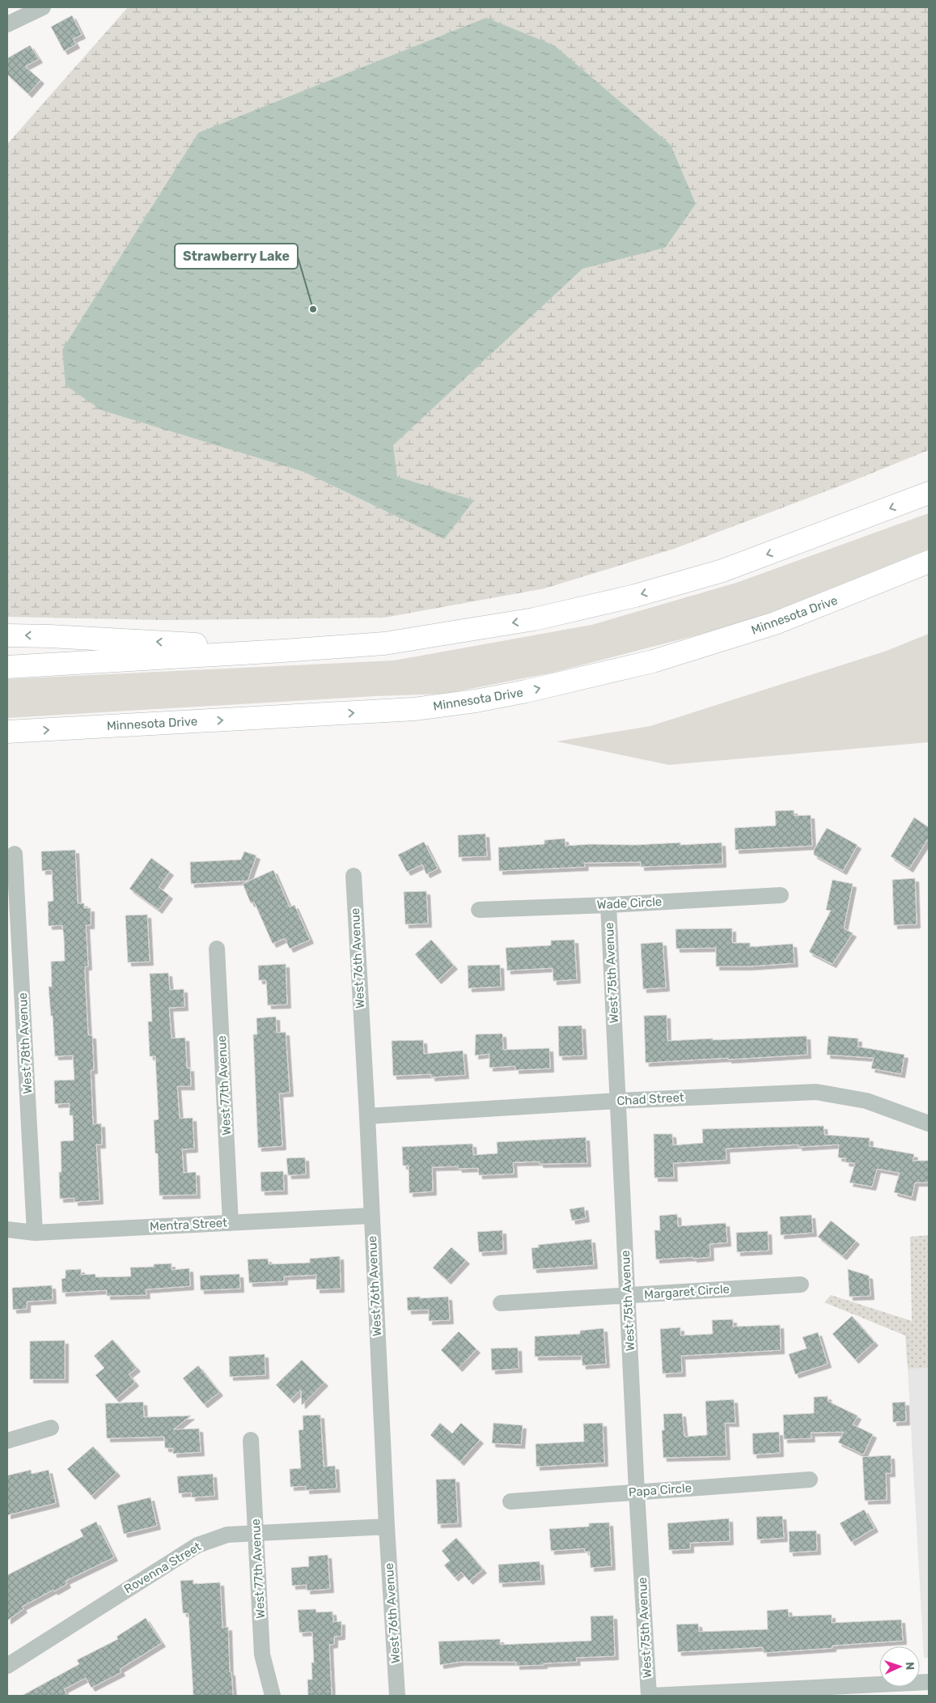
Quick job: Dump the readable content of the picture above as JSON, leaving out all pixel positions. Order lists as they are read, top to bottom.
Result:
{
  "streets": {
    "highway": ["Minnesota Drive"],
    "street": [
      "Wade Circle",
      "West 76th Avenue",
      "West 75th Avenue",
      "West 78th Avenue",
      "West 77th Avenue",
      "Chad Street",
      "Mentra Street",
      "Margaret Circle",
      "Papa Circle",
      "Rovenna Street"
    ]
  },
  "crossings": [
    ["Wade Circle", "West 75th Avenue"],
    ["West 76th Avenue", "Chad Street"],
    ["West 76th Avenue", "Mentra Street"],
    ["West 76th Avenue", "Rovenna Street"],
    ["West 75th Avenue", "Chad Street"],
    ["West 75th Avenue", "Margaret Circle"],
    ["West 75th Avenue", "Papa Circle"],
    ["West 78th Avenue", "Mentra Street"],
    ["West 77th Avenue", "Mentra Street"],
    ["West 77th Avenue", "Rovenna Street"]
  ],
  "places": ["Strawberry Lake"],
  "north": "right"
}
